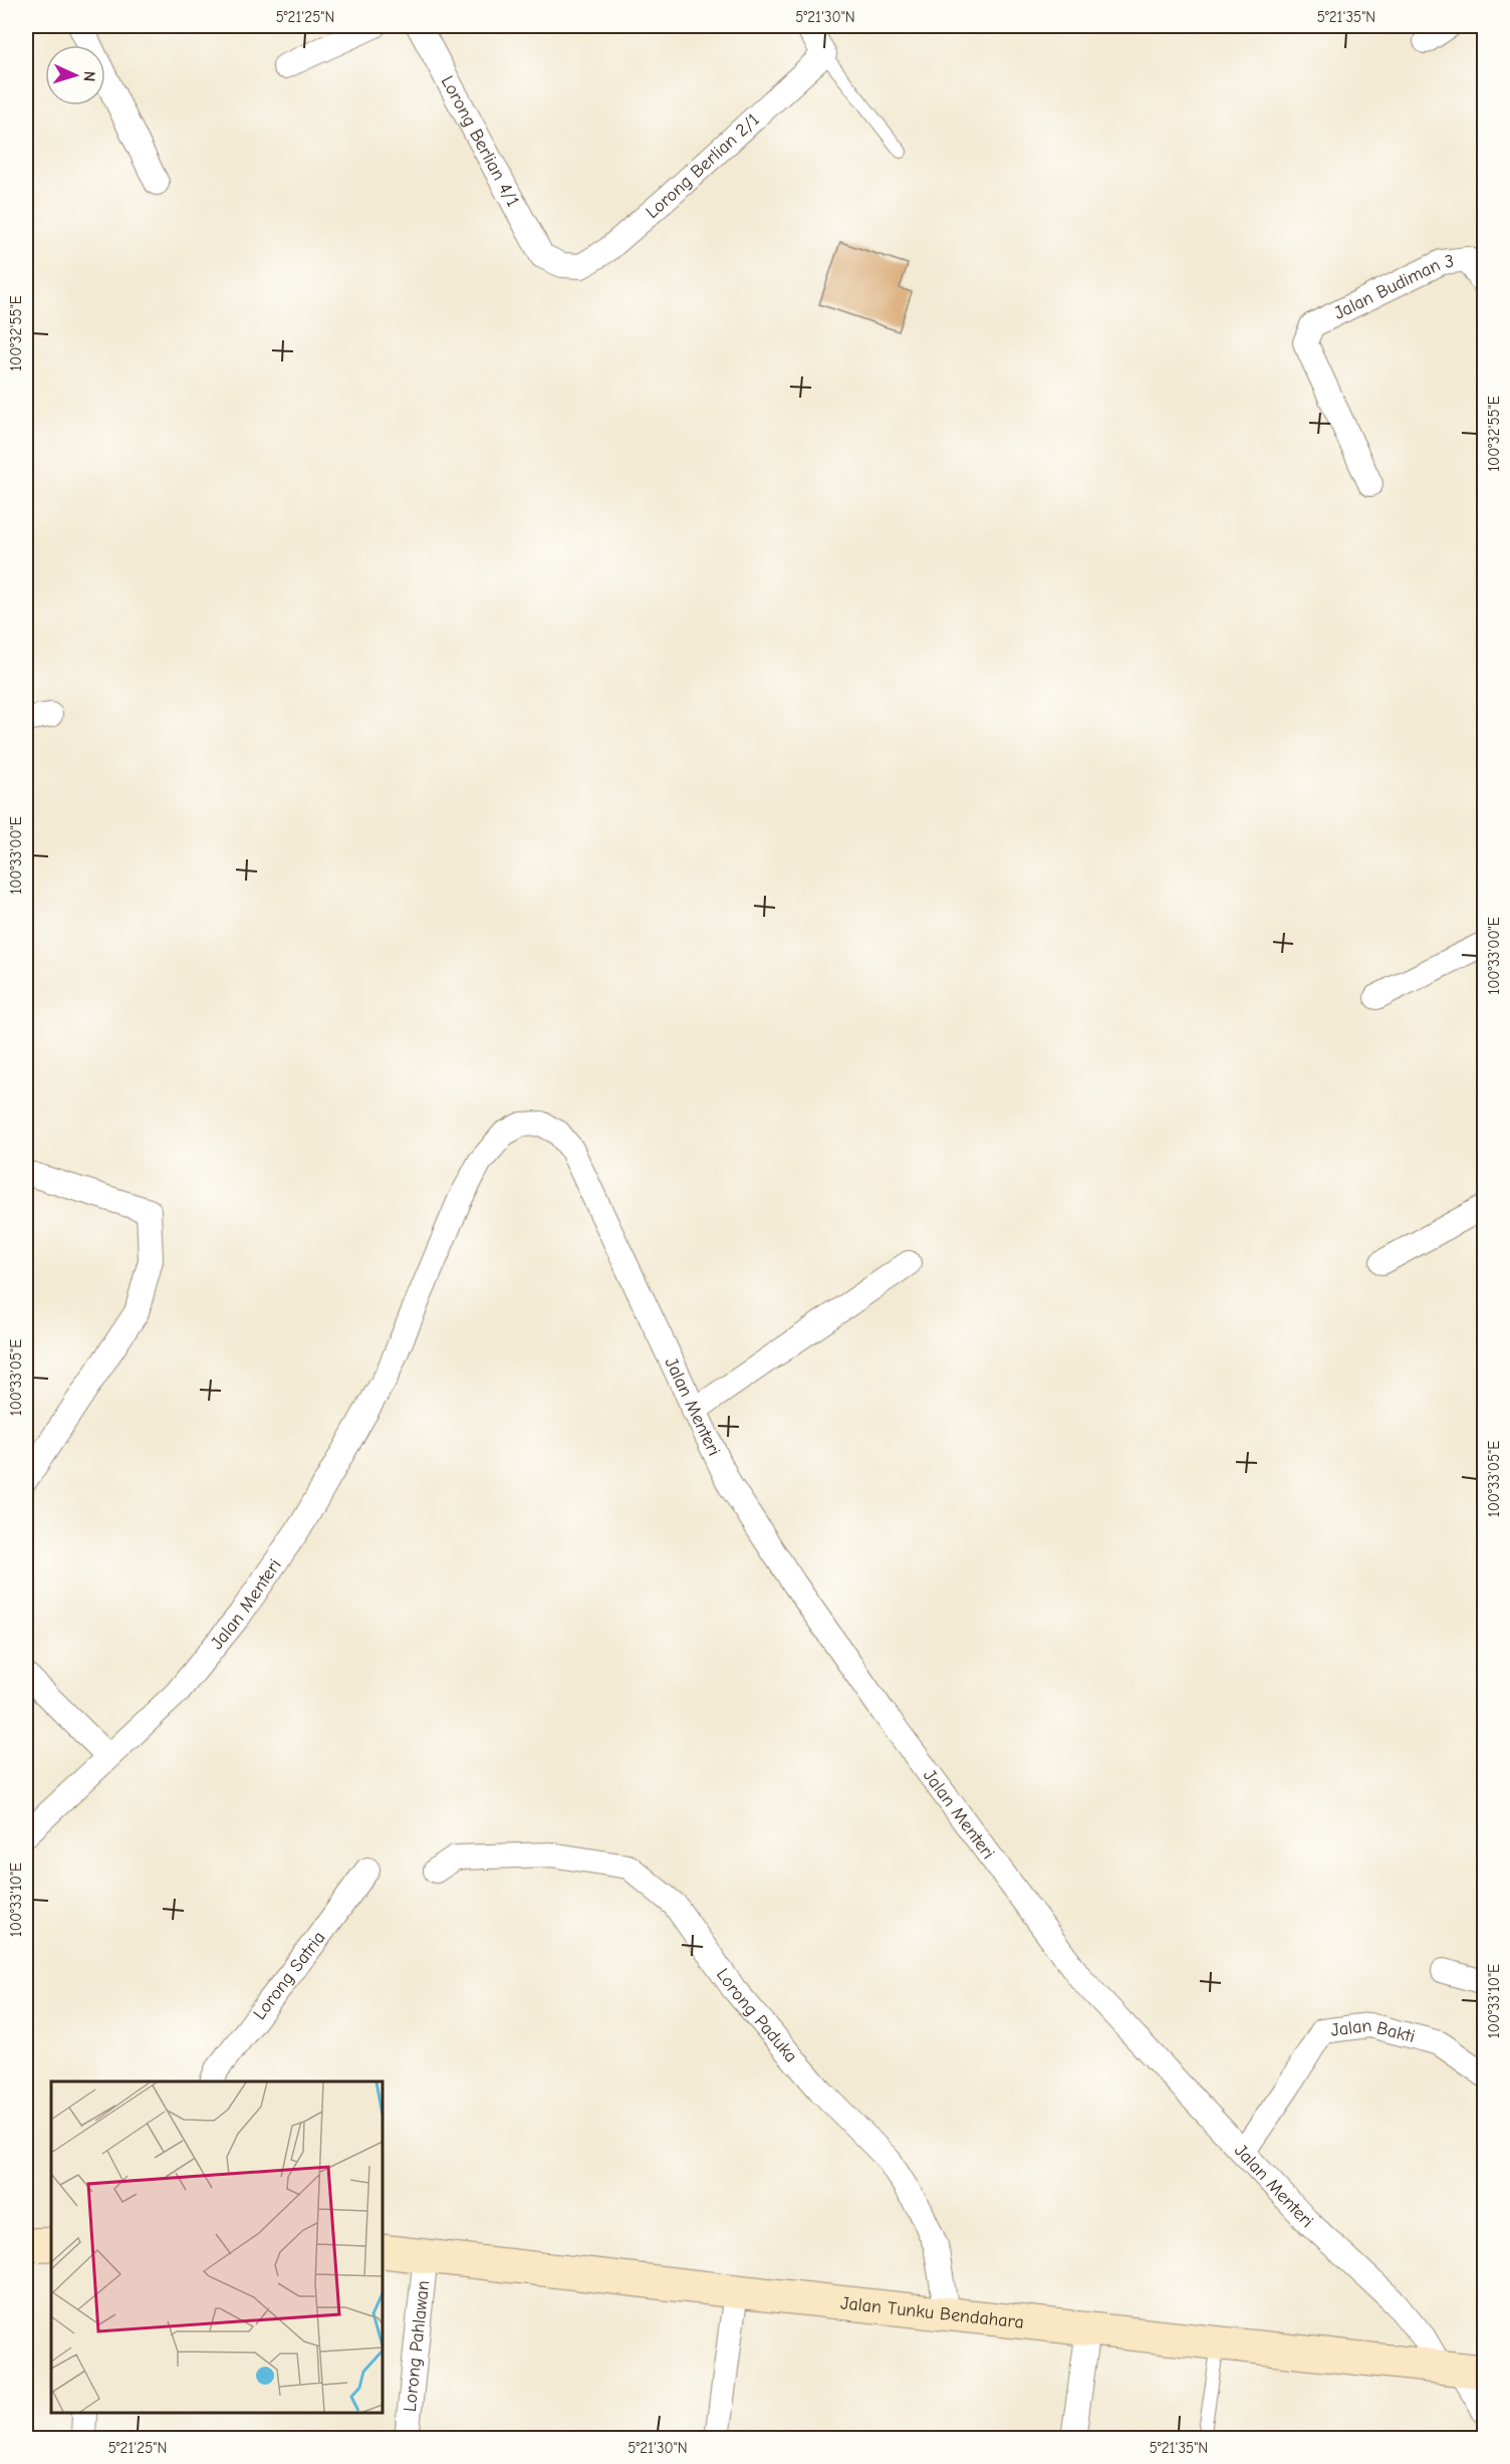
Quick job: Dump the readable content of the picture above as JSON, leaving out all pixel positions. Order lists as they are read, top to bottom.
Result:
{
  "streets": {
    "street": [
      "Lorong Berlian 4/1",
      "Lorong Berlian 2/1",
      "Jalan Budiman 3",
      "Jalan Menteri",
      "Lorong Satria",
      "Lorong Paduka",
      "Jalan Bakti",
      "Jalan Tunku Bendahara",
      "Lorong Pahlawan"
    ]
  },
  "crossings": [
    ["Lorong Berlian 4/1", "Lorong Berlian 2/1"],
    ["Jalan Menteri", "Jalan Bakti"],
    ["Jalan Menteri", "Jalan Tunku Bendahara"],
    ["Lorong Paduka", "Jalan Tunku Bendahara"],
    ["Jalan Tunku Bendahara", "Lorong Pahlawan"]
  ],
  "north": "right",
  "coordinates": [
    "5°21'25\"N",
    "5°21'30\"N",
    "5°21'35\"N",
    "100°32'55\"E",
    "100°33'00\"E",
    "100°33'05\"E",
    "100°33'10\"E"
  ]
}
